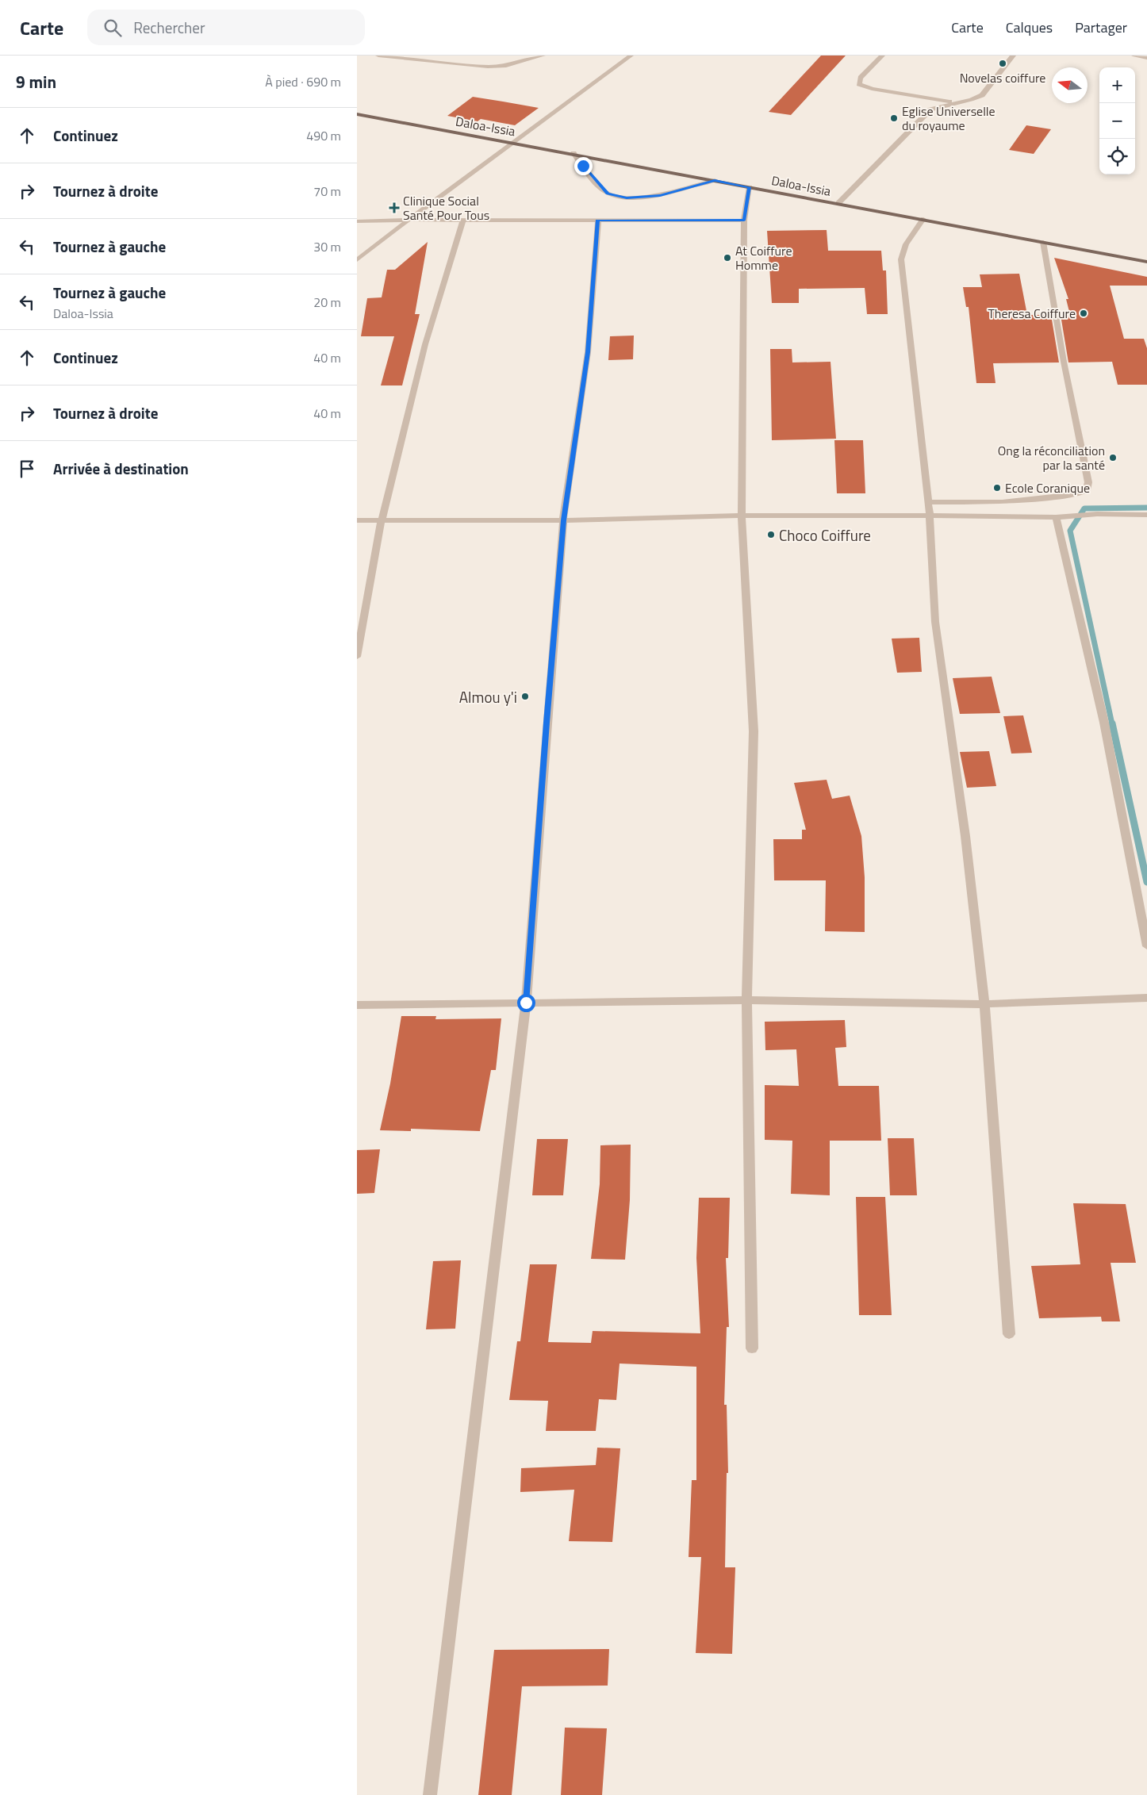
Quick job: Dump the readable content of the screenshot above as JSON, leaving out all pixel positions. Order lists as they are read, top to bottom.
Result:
{
  "streets": {
    "main road": ["Daloa-Issia"]
  },
  "places": {
    "other": [
      "Novelas coiffure",
      "Eglise Universelle du royaume",
      "At Coiffure Homme",
      "Theresa Coiffure",
      "Ong la réconciliation par la santé",
      "Ecole Coranique",
      "Choco Coiffure",
      "Almou y'i"
    ],
    "health": ["Clinique Social Santé Pour Tous"]
  },
  "north": "left",
  "page": {
    "header": "Carte",
    "search": "Rechercher",
    "nav": ["Carte", "Calques", "Partager"],
    "heading": ["9 min", "À pied · 690 m"],
    "map_buttons": ["+", "−"],
    "list": [
      ["Continuez", "490 m"],
      ["Tournez à droite", "70 m"],
      ["Tournez à gauche", "30 m"],
      ["Tournez à gauche", "Daloa-Issia", "20 m"],
      ["Continuez", "40 m"],
      ["Tournez à droite", "40 m"],
      "Arrivée à destination"
    ]
  }
}
